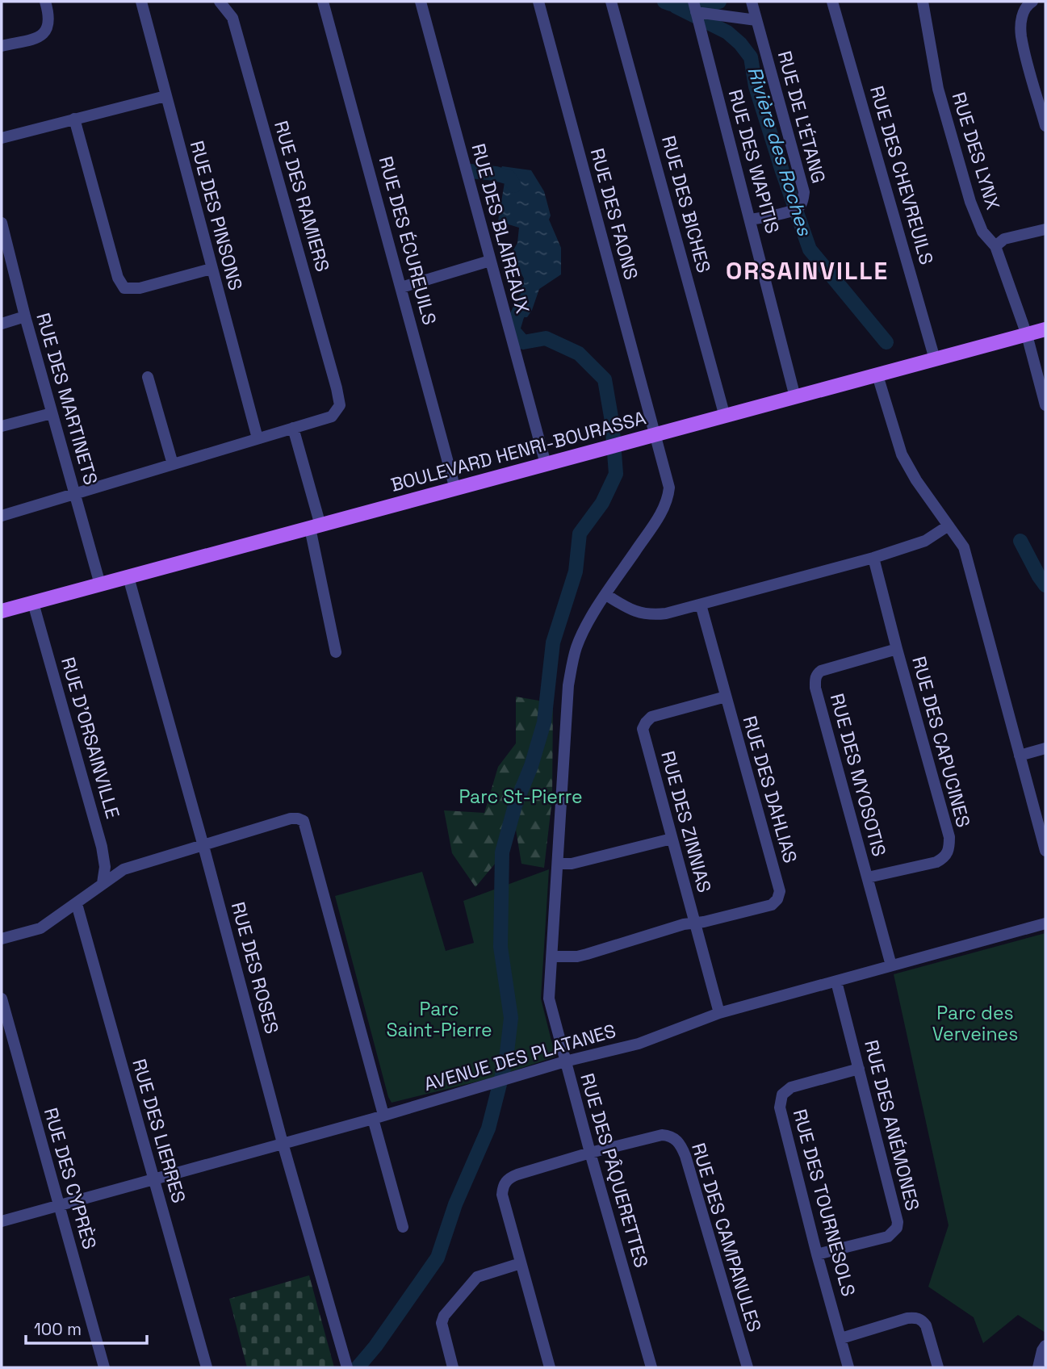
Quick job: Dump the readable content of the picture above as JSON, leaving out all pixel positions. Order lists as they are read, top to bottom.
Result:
{
  "streets": {
    "main road": ["BOULEVARD HENRI-BOURASSA"],
    "street": [
      "RUE DE L'ÉTANG",
      "RUE DES LYNX",
      "RUE DES WAPITIS",
      "RUE DES CHEVREUILS",
      "RUE DES RAMIERS",
      "RUE DES BICHES",
      "RUE DES FAONS",
      "RUE DES PINSONS",
      "RUE DES BLAIREAUX",
      "RUE DES ÉCUREUILS",
      "RUE DES MARTINETS",
      "RUE D'ORSAINVILLE",
      "RUE DES CAPUCINES",
      "RUE DES MYOSOTIS",
      "RUE DES DAHLIAS",
      "RUE DES ZINNIAS",
      "RUE DES ROSES",
      "AVENUE DES PLATANES",
      "RUE DES ANÉMONES",
      "RUE DES LIERRES",
      "RUE DES PÂQUERETTES",
      "RUE DES CYPRÈS",
      "RUE DES TOURNESOLS",
      "RUE DES CAMPANULES"
    ]
  },
  "crossings": [
    ["RUE DE L'ÉTANG", "RUE DES WAPITIS"],
    ["RUE DES LYNX", "BOULEVARD HENRI-BOURASSA"],
    ["RUE DES WAPITIS", "BOULEVARD HENRI-BOURASSA"],
    ["RUE DES CHEVREUILS", "BOULEVARD HENRI-BOURASSA"],
    ["RUE DES BICHES", "BOULEVARD HENRI-BOURASSA"],
    ["RUE DES FAONS", "BOULEVARD HENRI-BOURASSA"],
    ["RUE DES FAONS", "RUE DES PÂQUERETTES"],
    ["RUE DES BLAIREAUX", "BOULEVARD HENRI-BOURASSA"],
    ["RUE DES ÉCUREUILS", "BOULEVARD HENRI-BOURASSA"],
    ["RUE DES MARTINETS", "BOULEVARD HENRI-BOURASSA"],
    ["BOULEVARD HENRI-BOURASSA", "RUE D'ORSAINVILLE"],
    ["BOULEVARD HENRI-BOURASSA", "RUE DES ROSES"],
    ["BOULEVARD HENRI-BOURASSA", "RUE DES PÂQUERETTES"],
    ["RUE DES CAPUCINES", "RUE DES MYOSOTIS"],
    ["RUE DES MYOSOTIS", "AVENUE DES PLATANES"],
    ["RUE DES DAHLIAS", "RUE DES ZINNIAS"],
    ["RUE DES DAHLIAS", "RUE DES PÂQUERETTES"],
    ["RUE DES ZINNIAS", "AVENUE DES PLATANES"],
    ["RUE DES ROSES", "AVENUE DES PLATANES"],
    ["AVENUE DES PLATANES", "RUE DES ANÉMONES"],
    ["AVENUE DES PLATANES", "RUE DES LIERRES"],
    ["AVENUE DES PLATANES", "RUE DES PÂQUERETTES"],
    ["AVENUE DES PLATANES", "RUE DES CYPRÈS"],
    ["RUE DES ANÉMONES", "RUE DES TOURNESOLS"],
    ["RUE DES PÂQUERETTES", "RUE DES CAMPANULES"]
  ],
  "districts": ["ORSAINVILLE"],
  "water": ["Rivière des Roches"],
  "parks": ["Parc St-Pierre", "Parc Saint-Pierre", "Parc des Verveines"],
  "scale_bar": "100 m"
}
